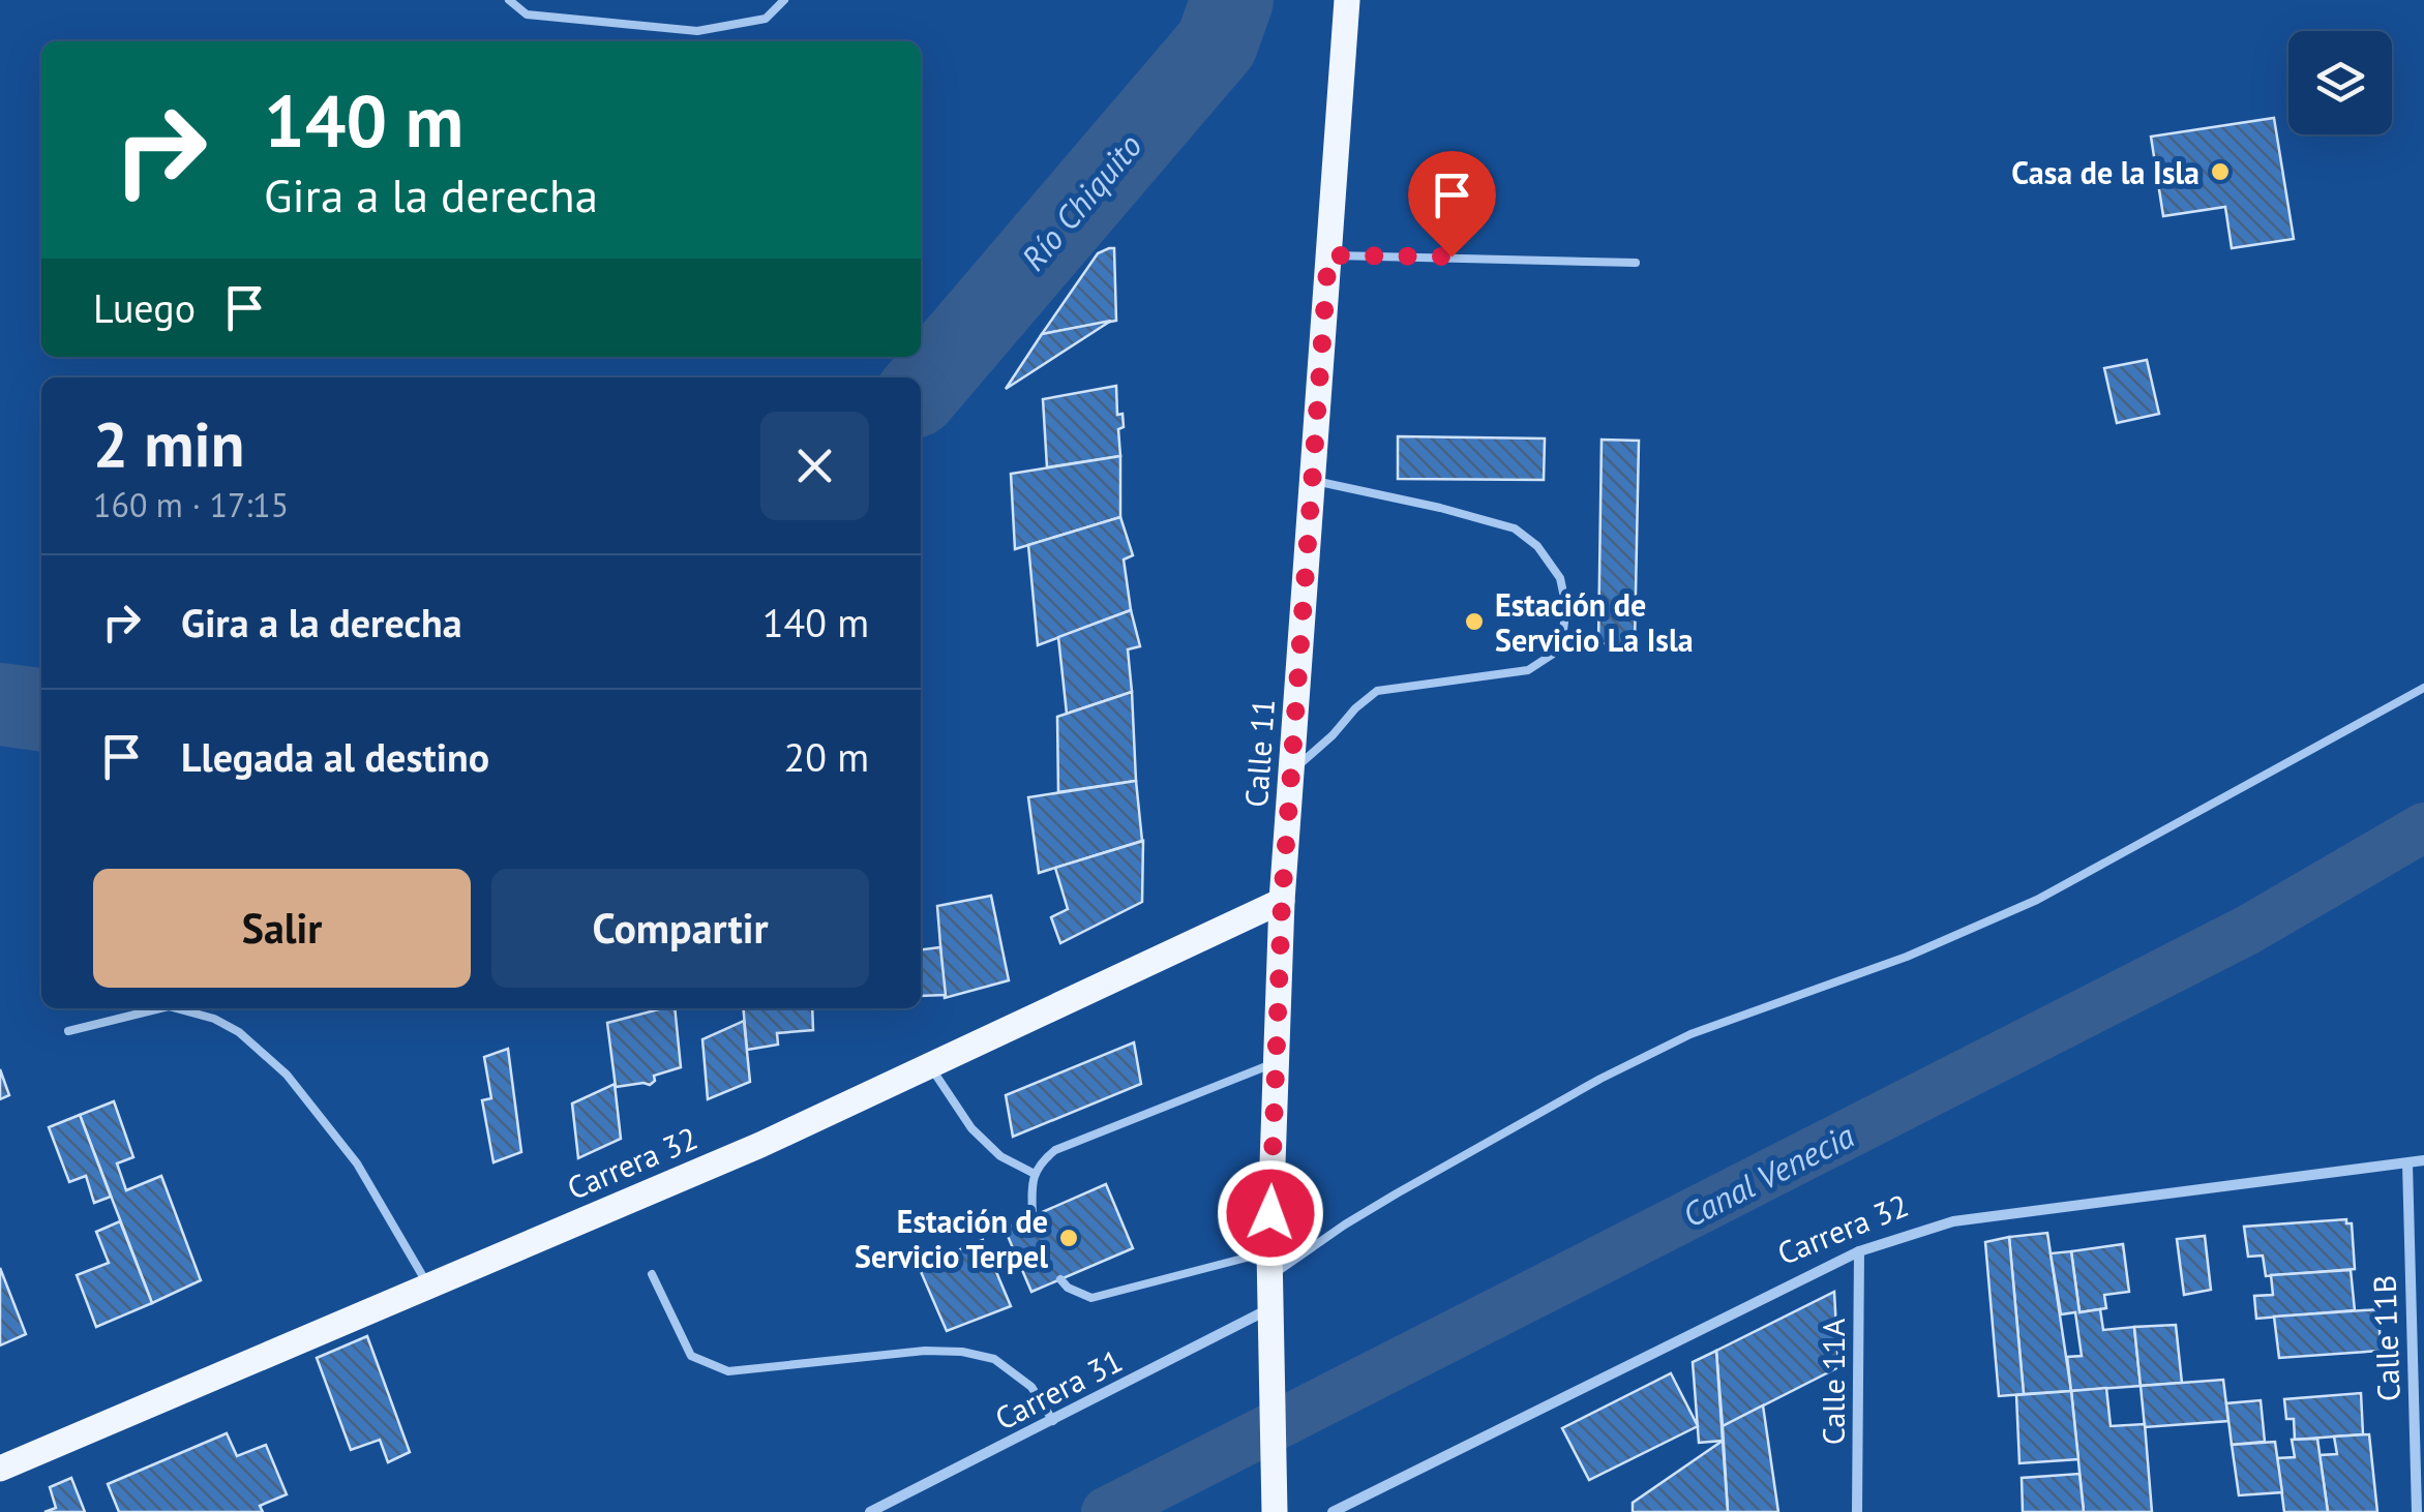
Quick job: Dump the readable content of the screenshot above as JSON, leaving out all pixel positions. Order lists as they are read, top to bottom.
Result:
{
  "streets": {
    "main road": ["Calle 11", "Carrera 32"],
    "street": ["Calle 11B", "Calle 11A", "Carrera 31"]
  },
  "crossings": [
    ["Calle 11", "Carrera 32"],
    ["Calle 11", "Carrera 31"],
    ["Carrera 32", "Calle 11B"],
    ["Carrera 32", "Calle 11A"]
  ],
  "water": ["Río Chiquito", "Canal Venecia"],
  "places": ["Casa de la Isla", "Estación de Servicio La Isla", "Estación de Servicio Terpel"],
  "page": {
    "turn": ["140 m", "Gira a la derecha"],
    "then": "Luego",
    "heading": ["2 min", "160 m · 17:15"],
    "list": [
      {
        "name": "Gira a la derecha",
        "value": "140 m"
      },
      {
        "name": "Llegada al destino",
        "value": "20 m"
      }
    ],
    "buttons": ["Salir", "Compartir"]
  }
}
